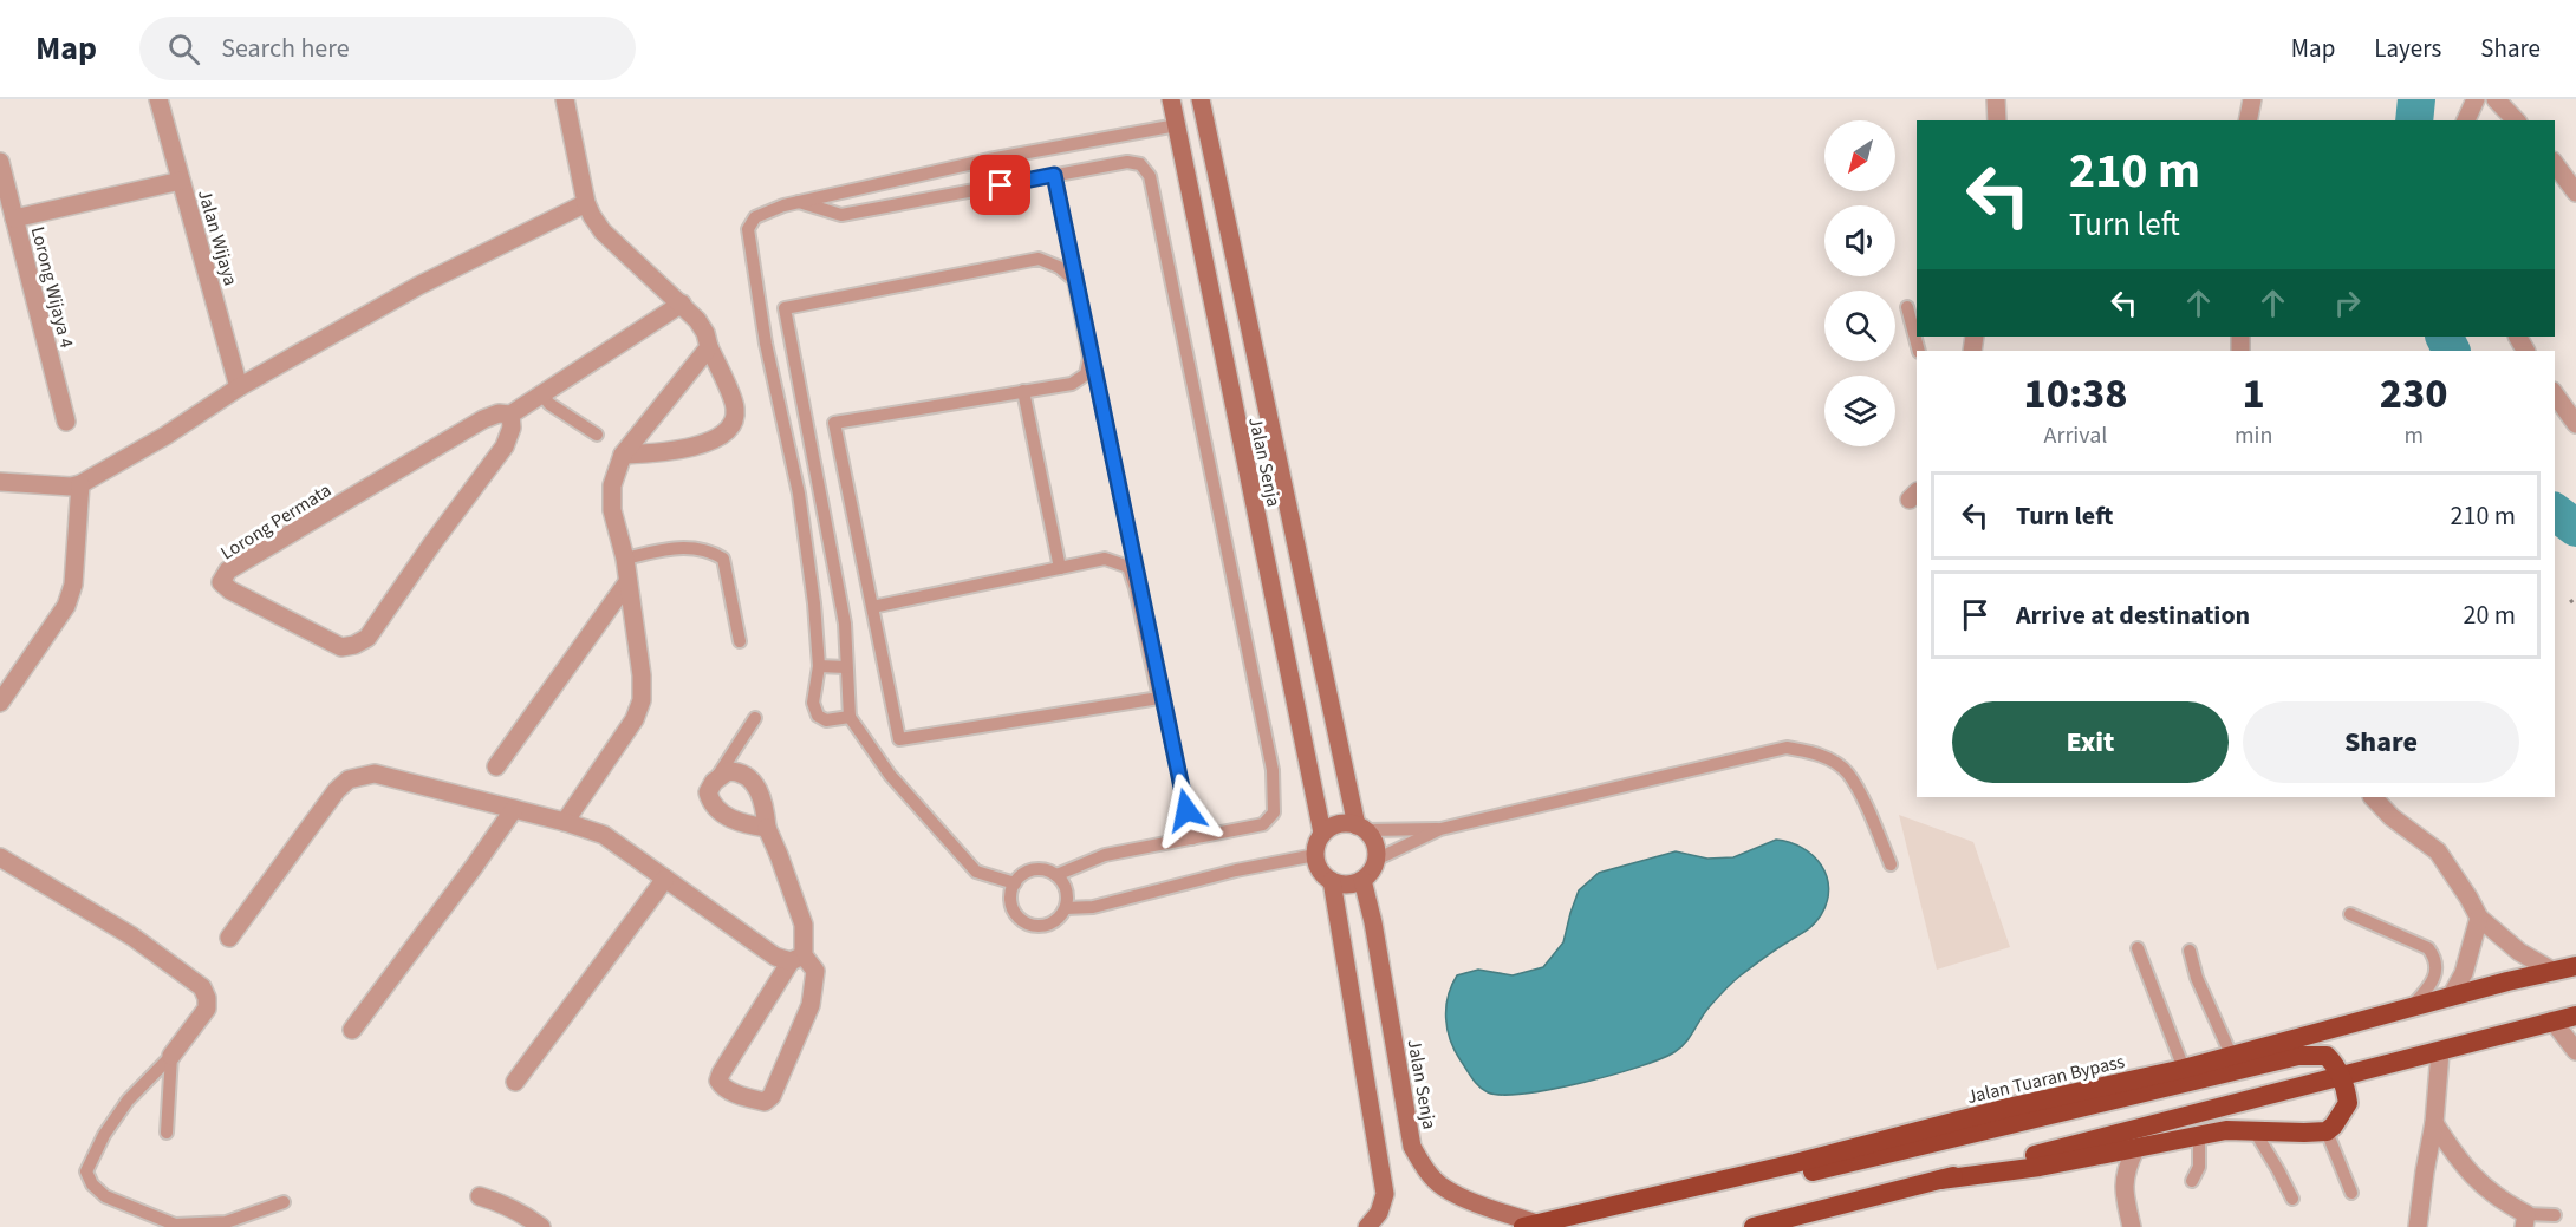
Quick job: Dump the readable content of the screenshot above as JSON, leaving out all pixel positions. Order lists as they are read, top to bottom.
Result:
{
  "streets": {
    "highway": ["Jalan Tuaran Bypass"],
    "main road": ["Jalan Senja"],
    "street": ["Jalan Wijaya", "Lorong Wijaya 4", "Lorong Permata"]
  },
  "crossings": [
    ["Jalan Senja", "Jalan Tuaran Bypass"]
  ],
  "north": "bottom left",
  "page": {
    "header": "Map",
    "search": "Search here",
    "nav": ["Map", "Layers", "Share"],
    "turn": ["210 m", "Turn left"],
    "eta": [
      "10:38",
      "Arrival",
      "1",
      "min",
      "230",
      "m"
    ],
    "list": [
      {
        "name": "Turn left",
        "value": "210 m"
      },
      {
        "name": "Arrive at destination",
        "value": "20 m"
      }
    ],
    "buttons": ["Exit", "Share"]
  }
}
